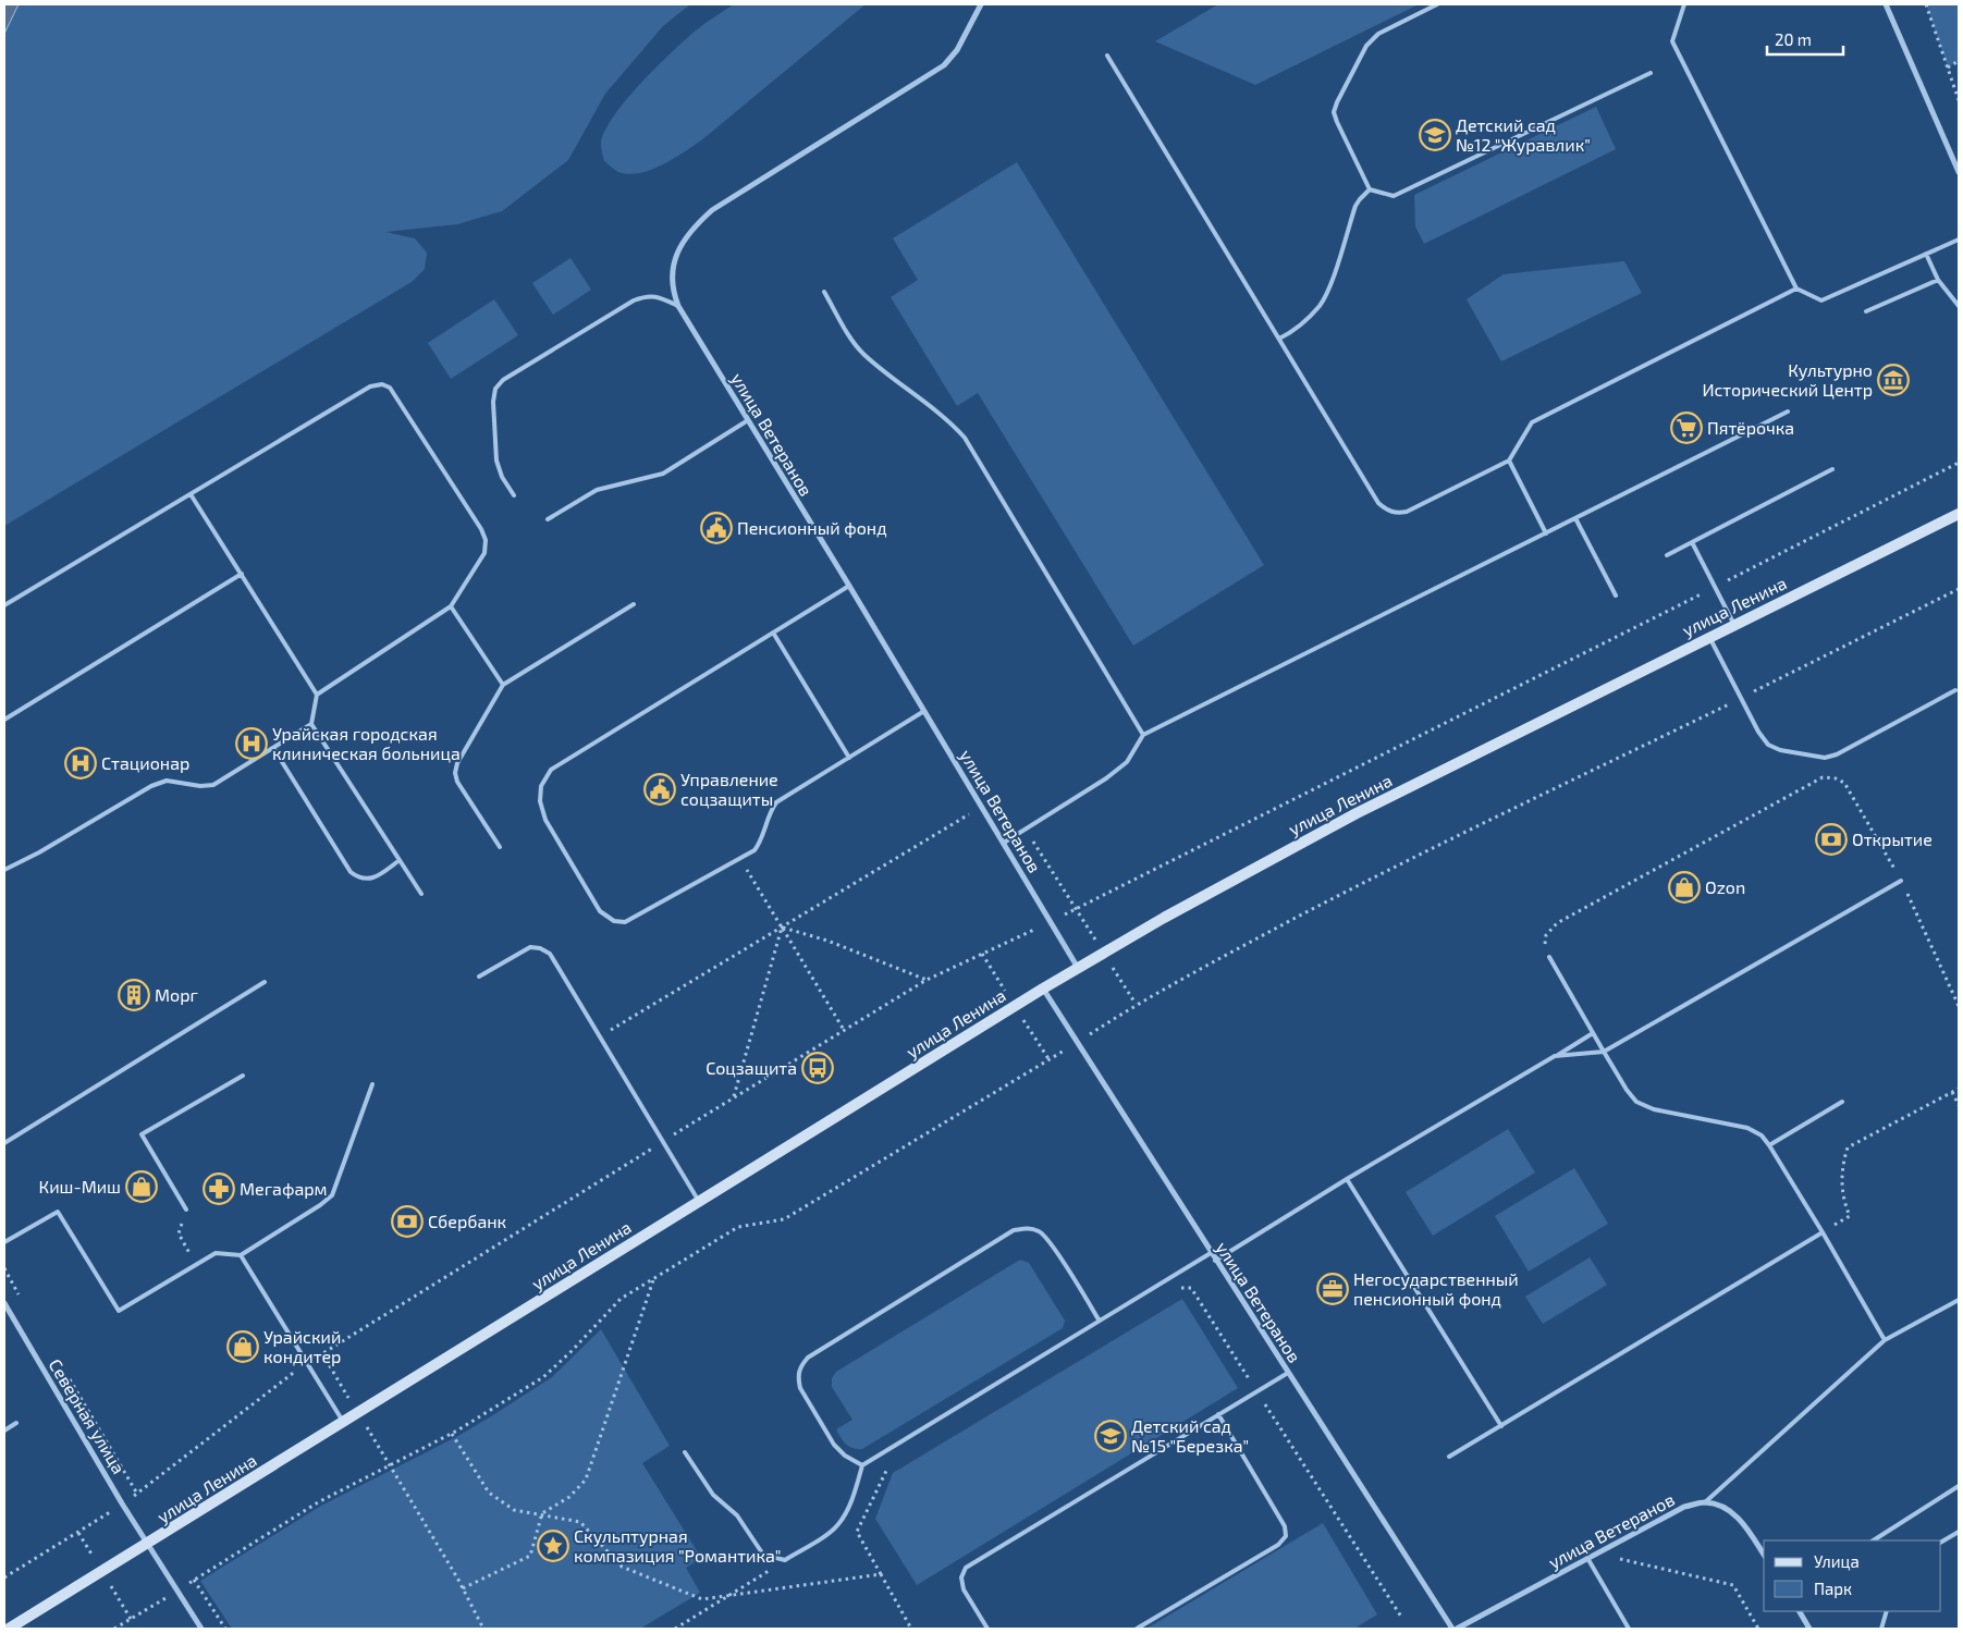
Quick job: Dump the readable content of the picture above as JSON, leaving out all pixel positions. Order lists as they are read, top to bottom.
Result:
{
  "streets": {
    "main road": ["улица Ленина"],
    "street": ["улица Ветеранов", "Северная улица"]
  },
  "crossings": [
    ["улица Ветеранов", "улица Ленина"],
    ["улица Ленина", "Северная улица"]
  ],
  "places": {
    "school or university": ["Детский сад №12 \"Журавлик\"", "Детский сад №15 \"Березка\""],
    "museum": ["Культурно Исторический Центр"],
    "supermarket": ["Пятёрочка"],
    "public building": ["Пенсионный фонд", "Управление соцзащиты"],
    "hospital": ["Урайская городская клиническая больница", "Стационар"],
    "bank": ["Открытие", "Сбербанк"],
    "shop": ["Ozon", "Киш-Миш", "Урайский кондитер"],
    "building": ["Морг"],
    "bus stop": ["Соцзащита"],
    "pharmacy": ["Мегафарм"],
    "office": ["Негосударственный пенсионный фонд"],
    "place": ["Скульптурная компазиция \"Романтика\""]
  },
  "legend": ["Улица", "Парк"],
  "scale_bar": "20 m"
}
